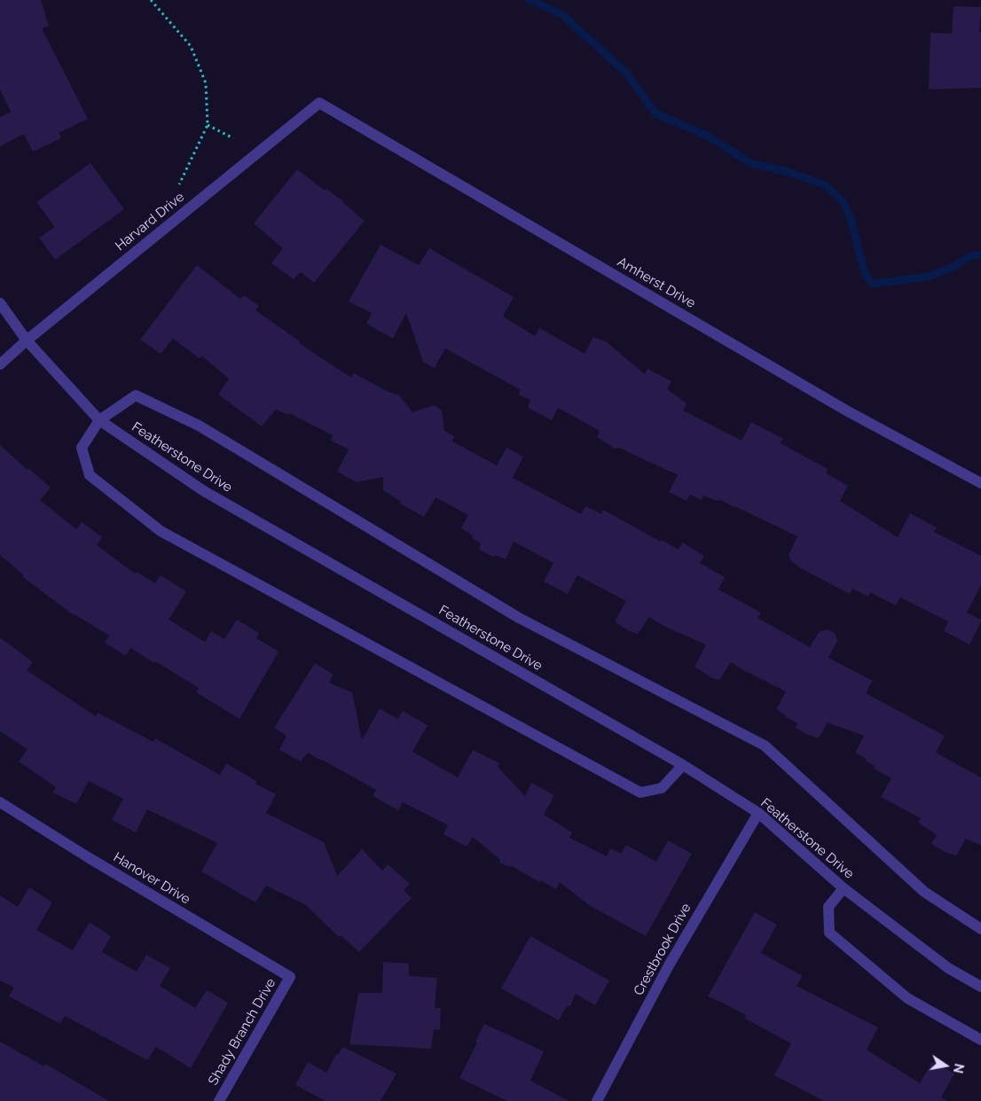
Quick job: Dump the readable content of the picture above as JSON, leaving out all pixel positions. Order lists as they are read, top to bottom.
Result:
{
  "streets": {
    "street": [
      "Harvard Drive",
      "Amherst Drive",
      "Featherstone Drive",
      "Hanover Drive",
      "Crestbrook Drive",
      "Shady Branch Drive"
    ]
  },
  "crossings": [
    ["Harvard Drive", "Amherst Drive"],
    ["Harvard Drive", "Featherstone Drive"],
    ["Featherstone Drive", "Crestbrook Drive"],
    ["Hanover Drive", "Shady Branch Drive"]
  ],
  "north": "right"
}
